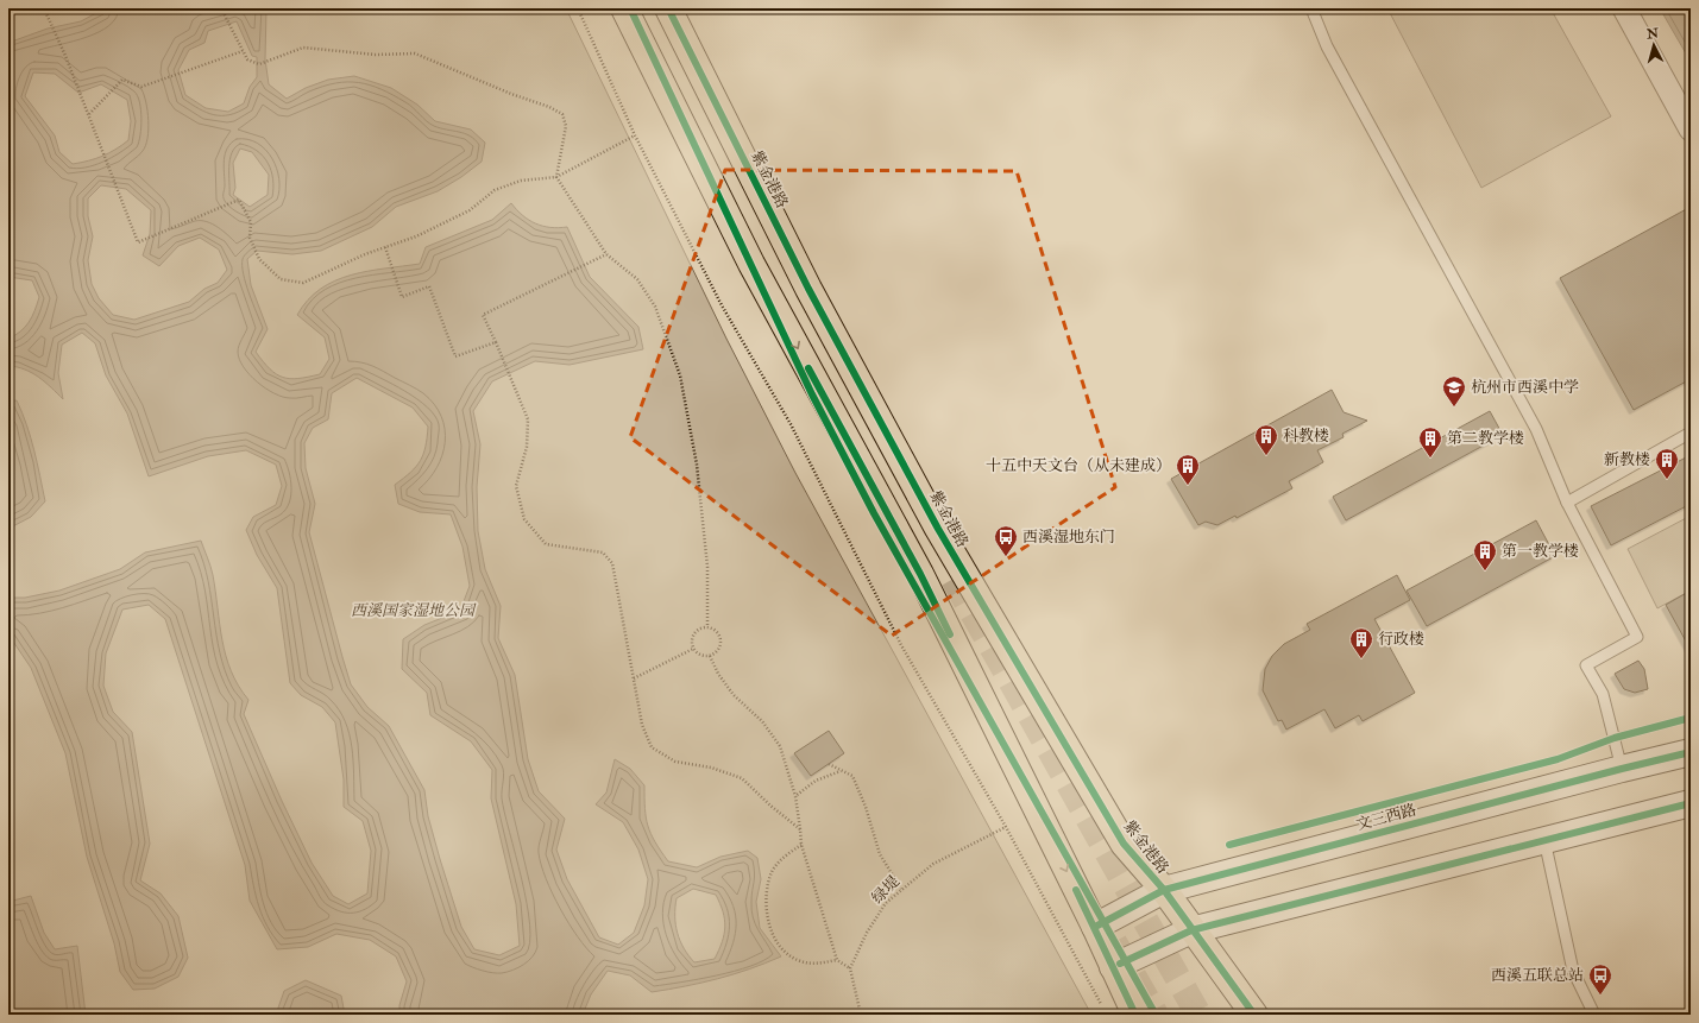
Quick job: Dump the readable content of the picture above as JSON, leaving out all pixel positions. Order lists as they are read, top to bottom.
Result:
{
  "streets": {
    "main road": ["紫金港路", "文三西路"],
    "path": ["绿堤"]
  },
  "crossings": [
    ["紫金港路", "文三西路"]
  ],
  "parks": ["西溪国家湿地公园"],
  "places": {
    "school or university": ["杭州市西溪中学"],
    "building": [
      "科教楼",
      "第二教学楼",
      "新教楼",
      "十五中天文台（从未建成）",
      "第一教学楼",
      "行政楼"
    ],
    "bus stop": ["西溪湿地东门", "西溪五联总站"]
  },
  "north": "top"
}
